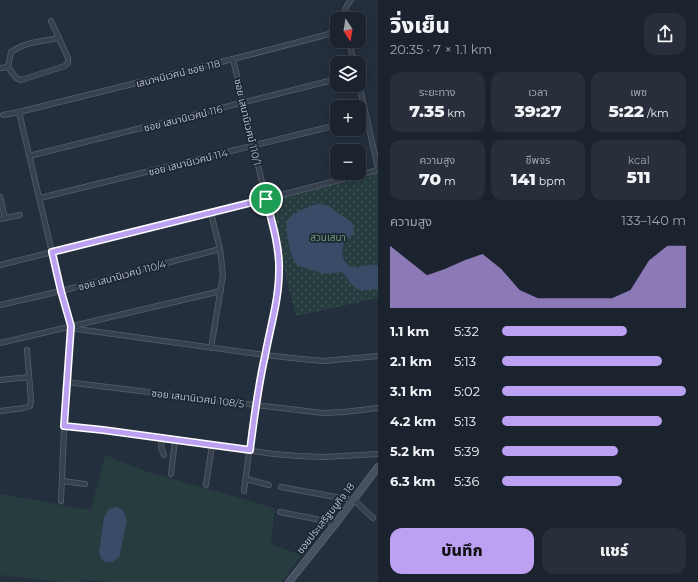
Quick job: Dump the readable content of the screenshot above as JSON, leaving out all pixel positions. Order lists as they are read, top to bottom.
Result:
{
  "streets": {
    "street": [
      "เสนาฯนิเวศน์ ซอย 118",
      "ซอย เสนานิเวศน์ 116",
      "ซอย เสนานิเวศน์ 110/1",
      "ซอย เสนานิเวศน์ 114",
      "ซอย เสนานิเวศน์ 110/4",
      "ซอย เสนานิเวศน์ 108/5",
      "ซอยประเสริฐมนูกิจ 18"
    ]
  },
  "crossings": [
    ["เสนาฯนิเวศน์ ซอย 118", "ซอย เสนานิเวศน์ 110/1"],
    ["ซอย เสนานิเวศน์ 116", "ซอย เสนานิเวศน์ 110/1"],
    ["ซอย เสนานิเวศน์ 110/1", "ซอย เสนานิเวศน์ 114"],
    ["ซอย เสนานิเวศน์ 110/1", "ซอย เสนานิเวศน์ 108/5"]
  ],
  "parks": ["สวนเสนา"],
  "north": "bottom",
  "page": {
    "heading": ["วิ่งเย็น", "20:35 · 7 × 1.1 km"],
    "map_buttons": ["+", "−"],
    "stats": [
      ["ระยะทาง", "7.35 km"],
      ["เวลา", "39:27"],
      ["เพซ", "5:22 /km"],
      ["ความสูง", "70 m"],
      ["ชีพจร", "141 bpm"],
      ["kcal", "511"]
    ],
    "chart": ["ความสูง", "133–140 m"],
    "list": [
      {
        "name": "1.1 km",
        "note": "5:32"
      },
      {
        "name": "2.1 km",
        "note": "5:13"
      },
      {
        "name": "3.1 km",
        "note": "5:02"
      },
      {
        "name": "4.2 km",
        "note": "5:13"
      },
      {
        "name": "5.2 km",
        "note": "5:39"
      },
      {
        "name": "6.3 km",
        "note": "5:36"
      }
    ],
    "buttons": ["บันทึก", "แชร์"]
  }
}
